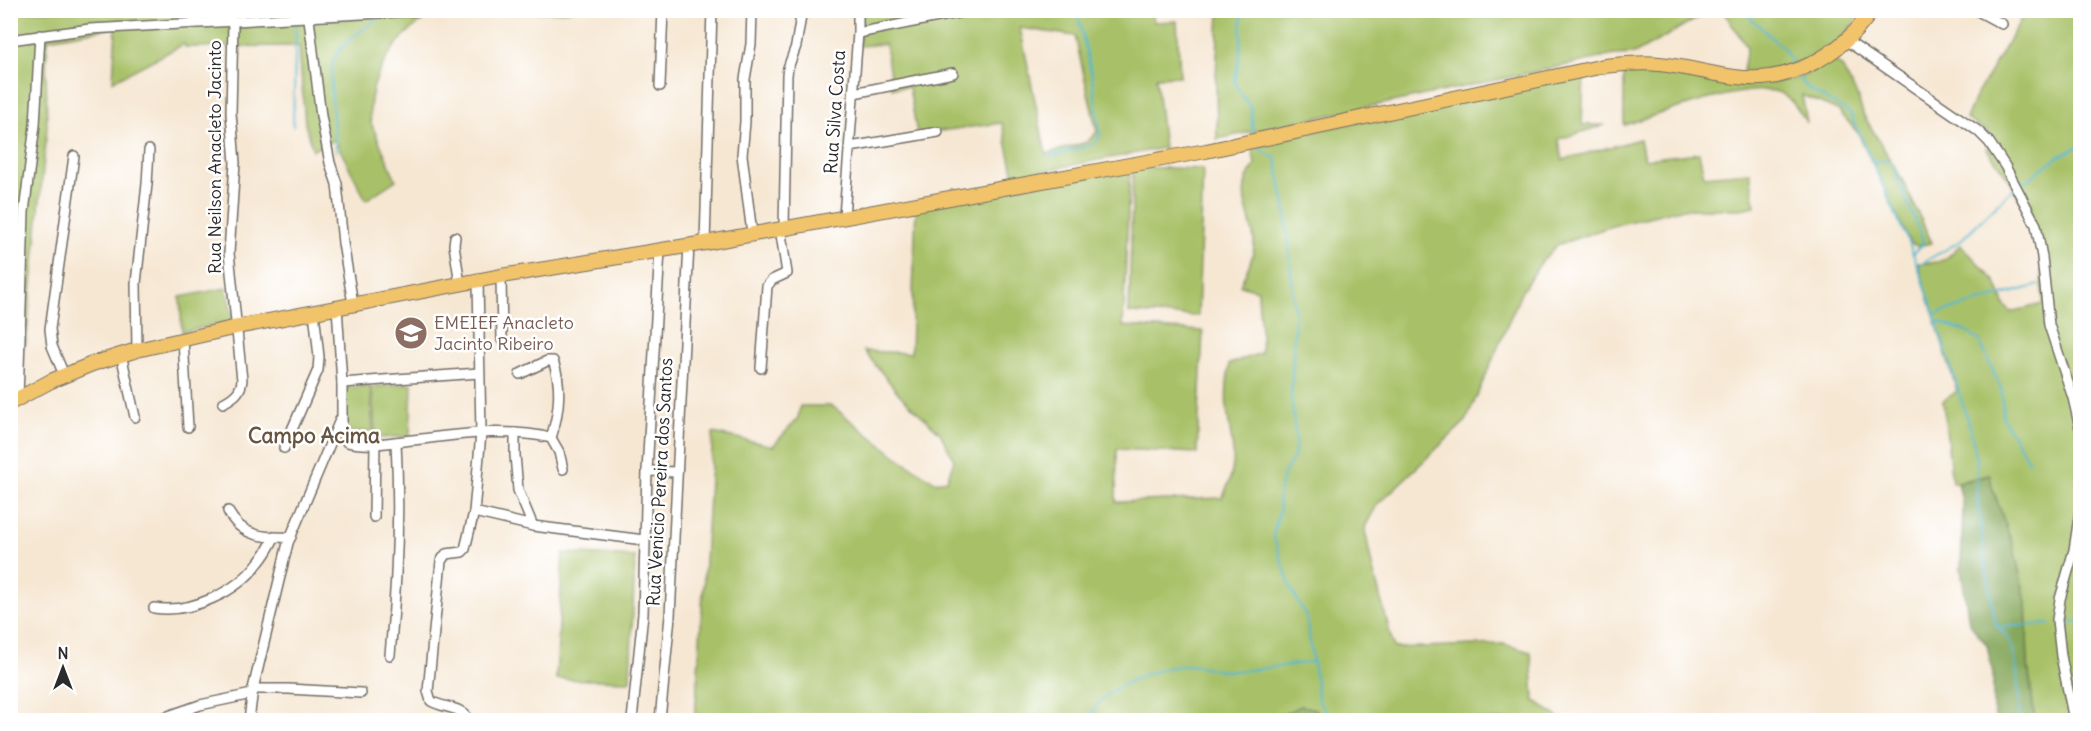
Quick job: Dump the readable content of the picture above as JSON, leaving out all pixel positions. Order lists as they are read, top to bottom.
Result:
{
  "streets": {
    "street": ["Rua Silva Costa", "Rua Neilson Anacleto Jacinto", "Rua Venicio Pereira dos Santos"]
  },
  "districts": ["Campo Acima"],
  "places": {
    "school or university": ["EMEIEF Anacleto Jacinto Ribeiro"]
  },
  "north": "top"
}
